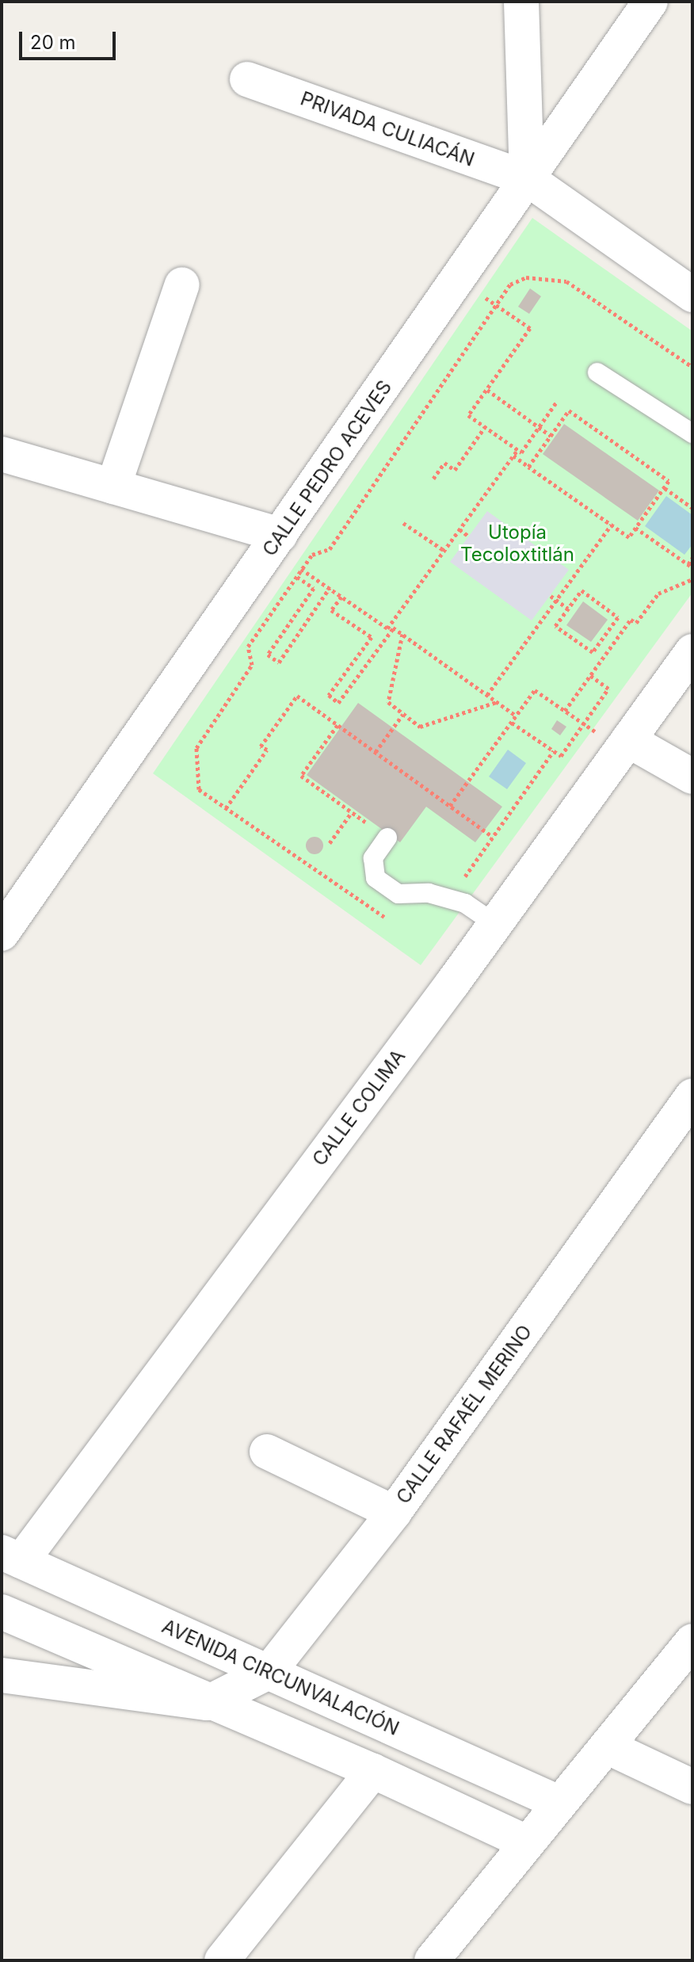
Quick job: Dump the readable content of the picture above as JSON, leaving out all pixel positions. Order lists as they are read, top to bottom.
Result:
{
  "streets": {
    "street": [
      "PRIVADA CULIACÁN",
      "CALLE PEDRO ACEVES",
      "CALLE COLIMA",
      "CALLE RAFAÉL MERINO",
      "AVENIDA CIRCUNVALACIÓN"
    ]
  },
  "crossings": [
    ["PRIVADA CULIACÁN", "CALLE PEDRO ACEVES"],
    ["CALLE COLIMA", "AVENIDA CIRCUNVALACIÓN"],
    ["CALLE RAFAÉL MERINO", "AVENIDA CIRCUNVALACIÓN"]
  ],
  "parks": ["Utopía Tecoloxtitlán"],
  "scale_bar": "20 m"
}
